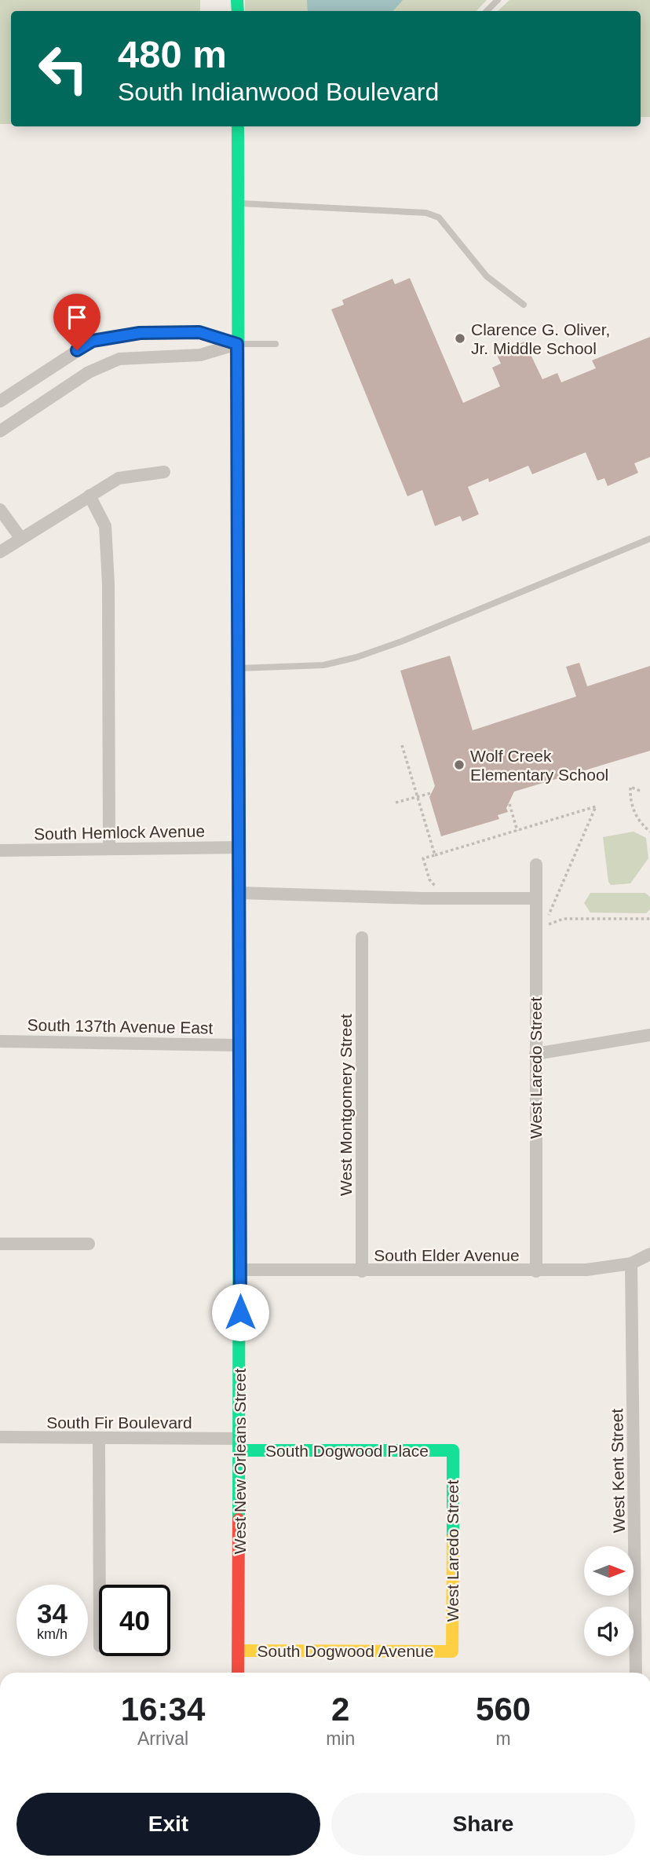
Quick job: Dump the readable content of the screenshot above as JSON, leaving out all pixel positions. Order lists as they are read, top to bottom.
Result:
{
  "streets": {
    "street": [
      "South Hemlock Avenue",
      "South 137th Avenue East",
      "West Laredo Street",
      "West Montgomery Street",
      "South Elder Avenue",
      "South Fir Boulevard",
      "South Dogwood Place",
      "West New Orleans Street",
      "West Kent Street",
      "South Dogwood Avenue"
    ]
  },
  "crossings": [
    ["South Hemlock Avenue", "West New Orleans Street"],
    ["South 137th Avenue East", "West New Orleans Street"],
    ["West Laredo Street", "South Elder Avenue"],
    ["West Laredo Street", "South Dogwood Place"],
    ["West Laredo Street", "South Dogwood Avenue"],
    ["West Montgomery Street", "South Elder Avenue"],
    ["South Elder Avenue", "West New Orleans Street"],
    ["South Elder Avenue", "West Kent Street"],
    ["South Fir Boulevard", "South Dogwood Place"],
    ["South Fir Boulevard", "West New Orleans Street"],
    ["South Dogwood Place", "West New Orleans Street"],
    ["West New Orleans Street", "South Dogwood Avenue"]
  ],
  "places": ["Clarence G. Oliver, Jr. Middle School", "Wolf Creek Elementary School"],
  "north": "right",
  "page": {
    "turn": ["480 m", "South Indianwood Boulevard"],
    "speed": "34 km/h",
    "limit": "40",
    "eta": [
      "16:34",
      "Arrival",
      "2",
      "min",
      "560",
      "m"
    ],
    "buttons": ["Exit", "Share"]
  }
}
